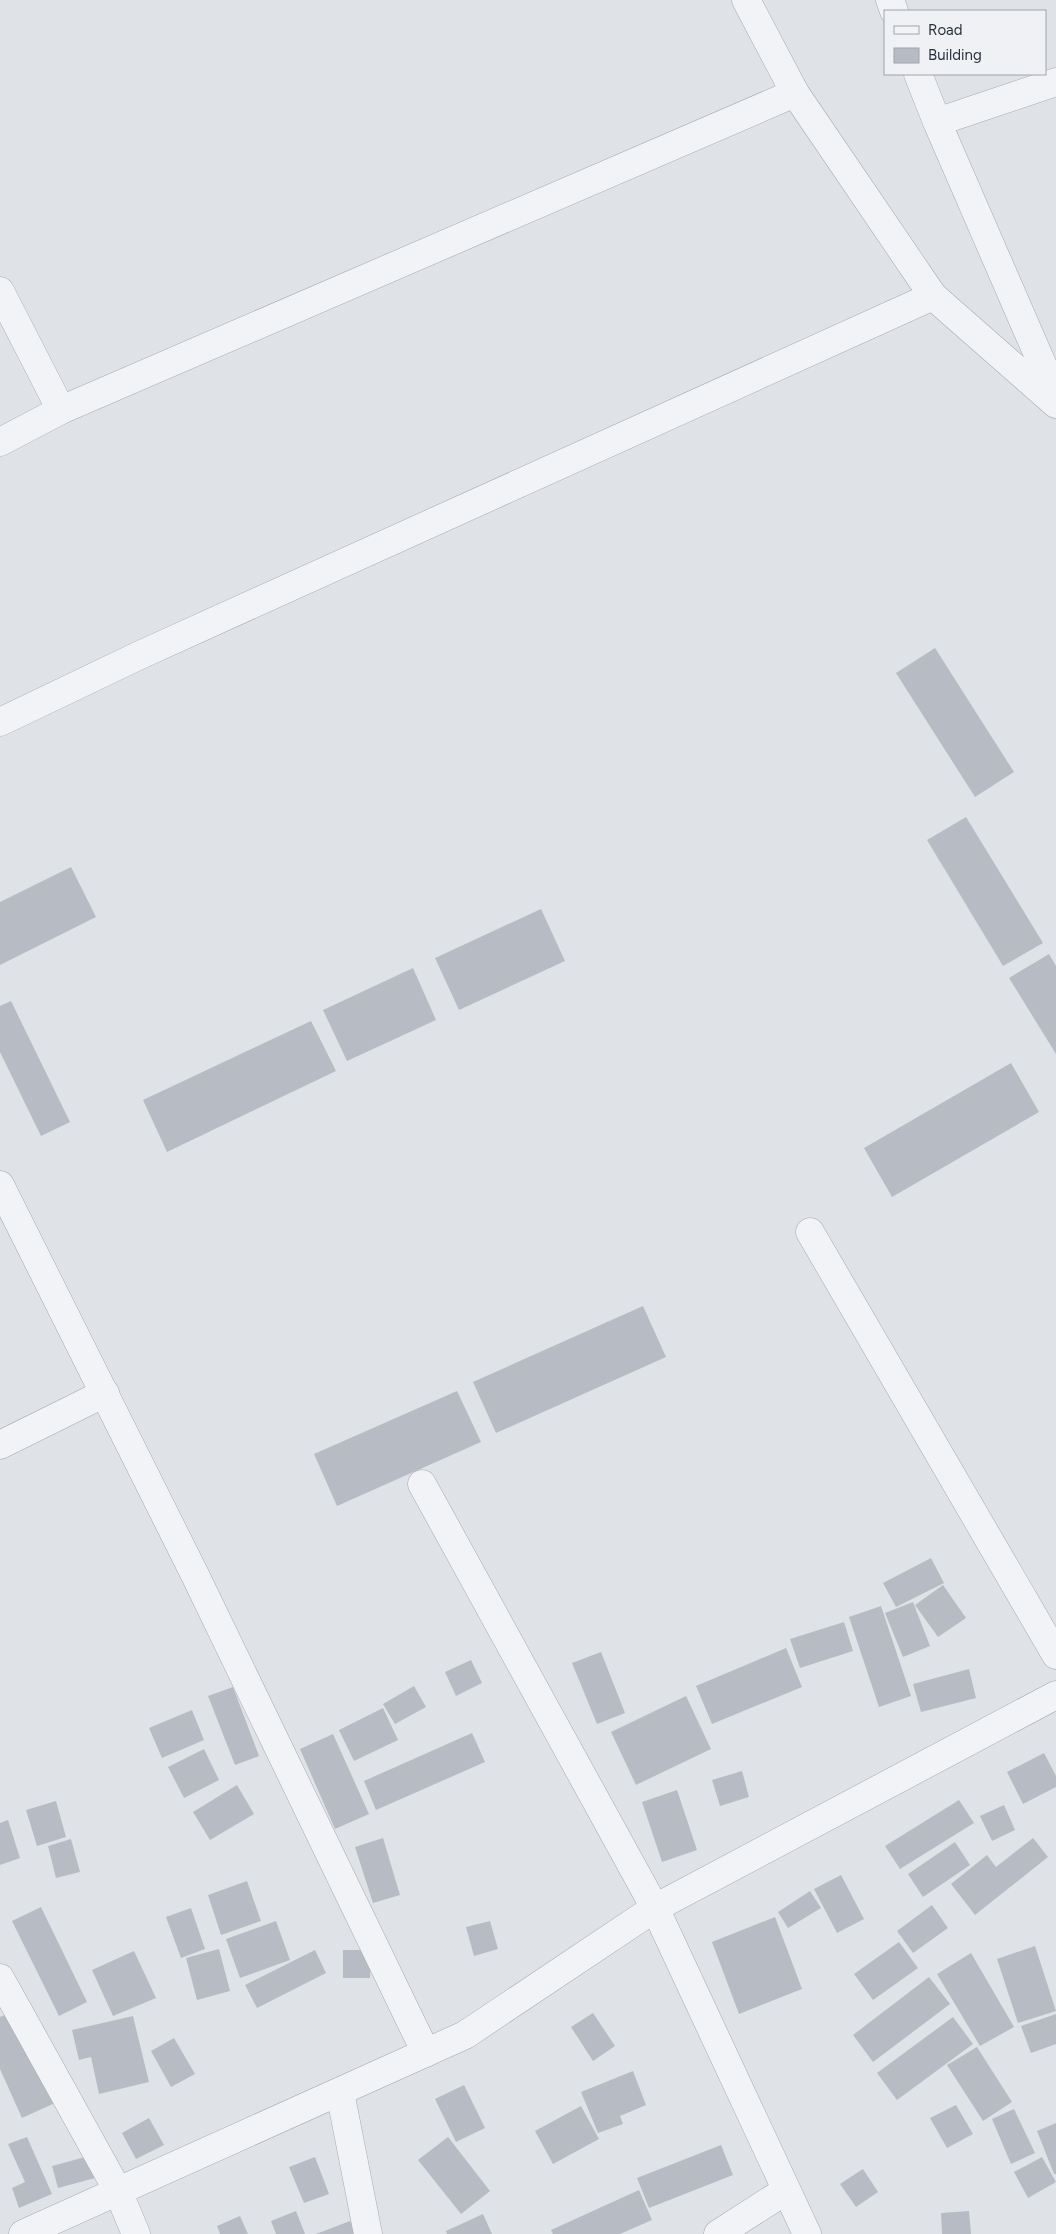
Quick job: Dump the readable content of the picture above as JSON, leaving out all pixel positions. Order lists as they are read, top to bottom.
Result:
{
  "legend": ["Road", "Building"]
}
